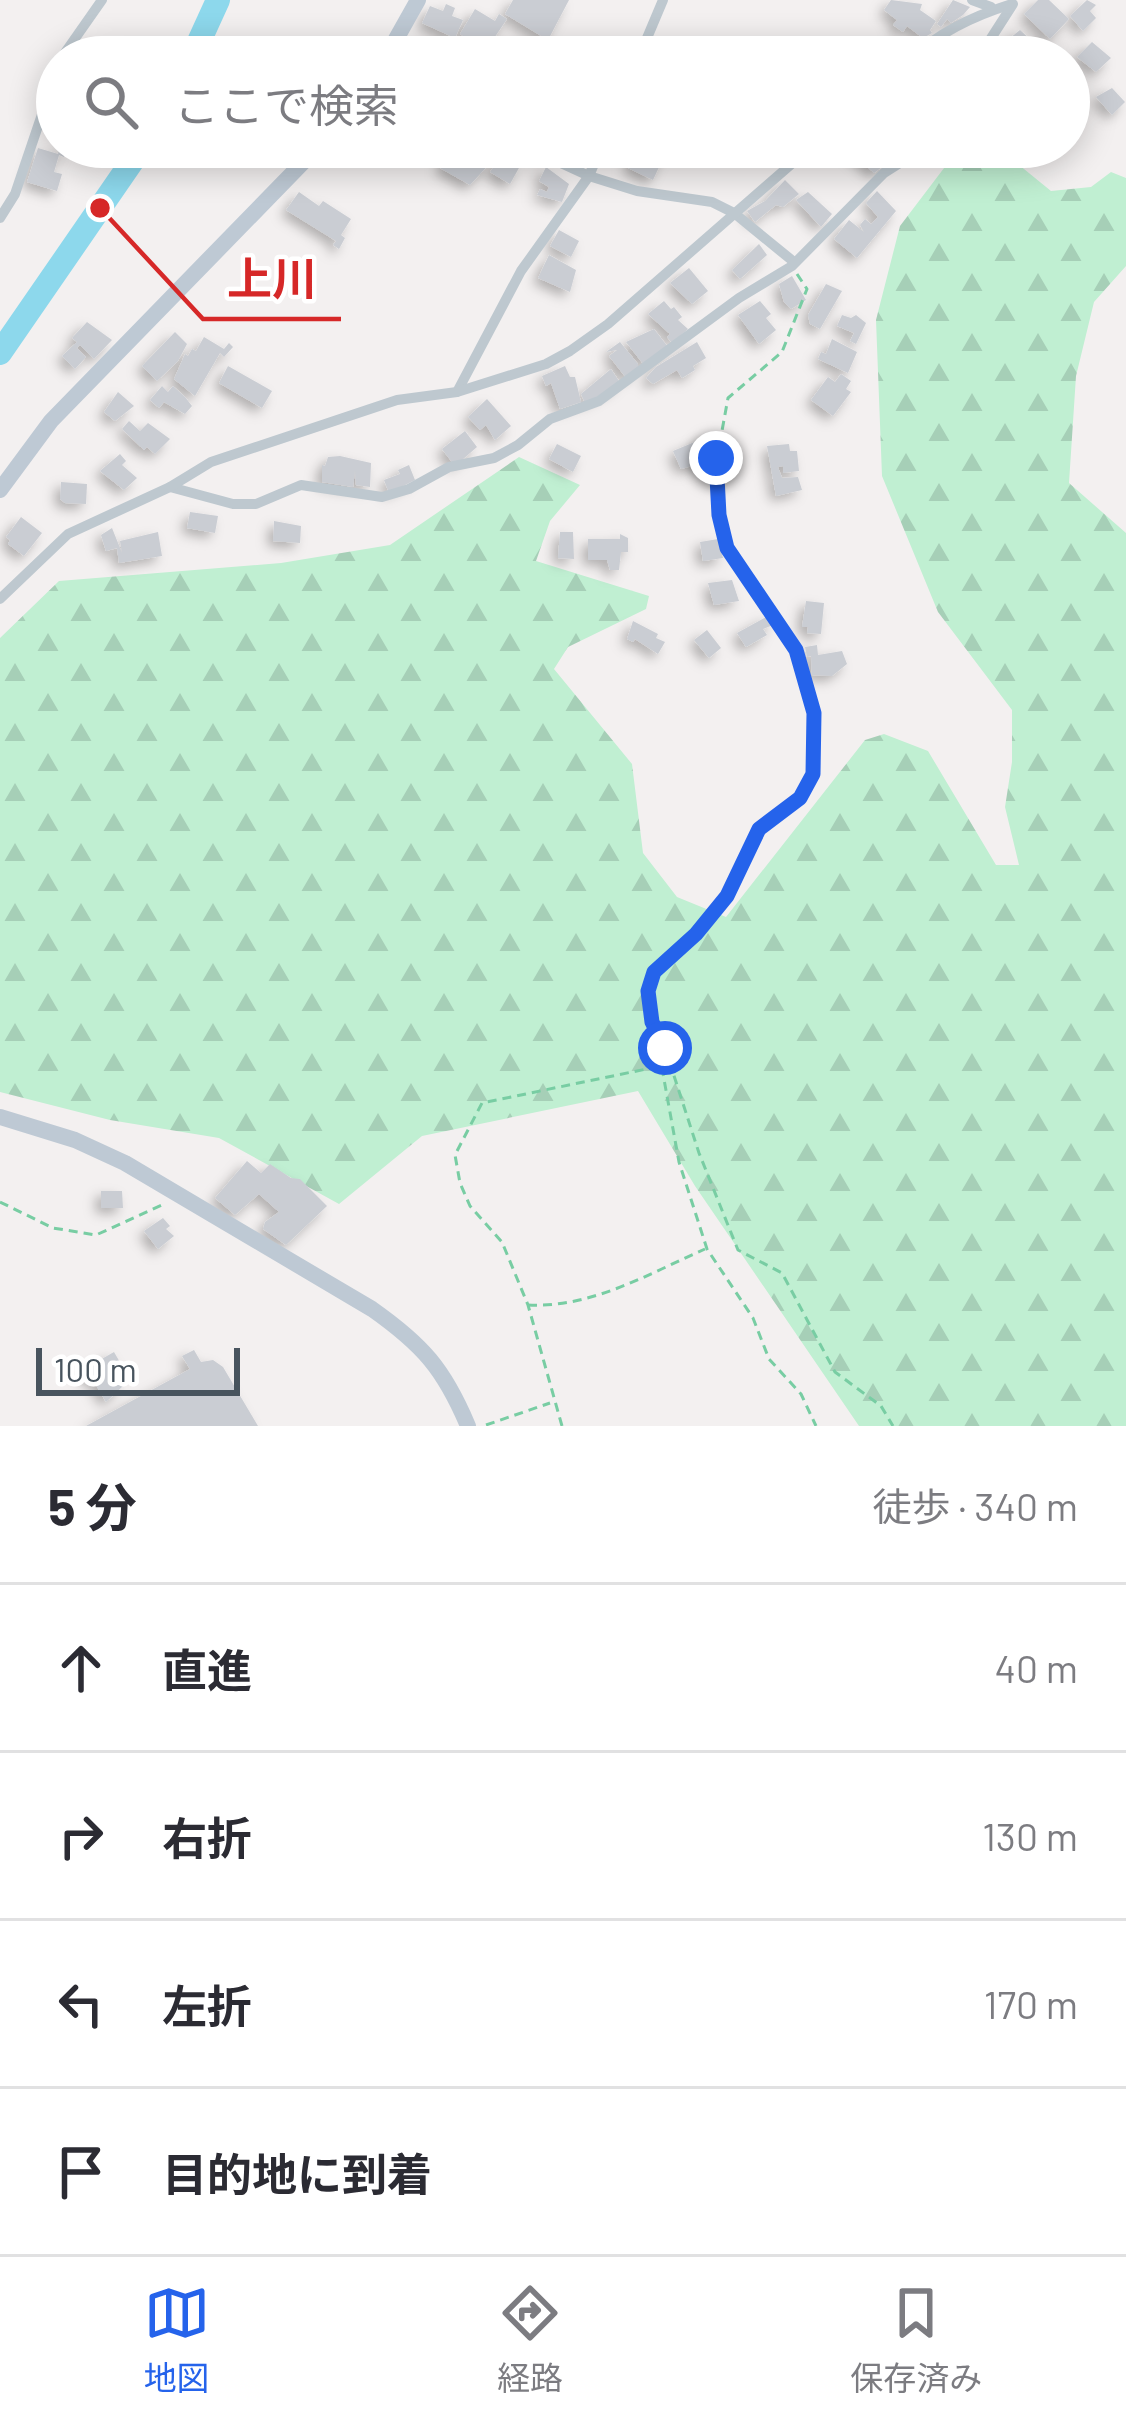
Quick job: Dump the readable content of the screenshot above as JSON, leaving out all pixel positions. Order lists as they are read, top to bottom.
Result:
{
  "places": ["上川"],
  "scale_bar": "100 m",
  "page": {
    "search": "ここで検索",
    "scale": "100 m",
    "heading": ["5 分", "徒歩 · 340 m"],
    "list": [
      ["直進", "40 m"],
      ["右折", "130 m"],
      ["左折", "170 m"],
      "目的地に到着"
    ],
    "nav": ["地図", "経路", "保存済み"]
  }
}
